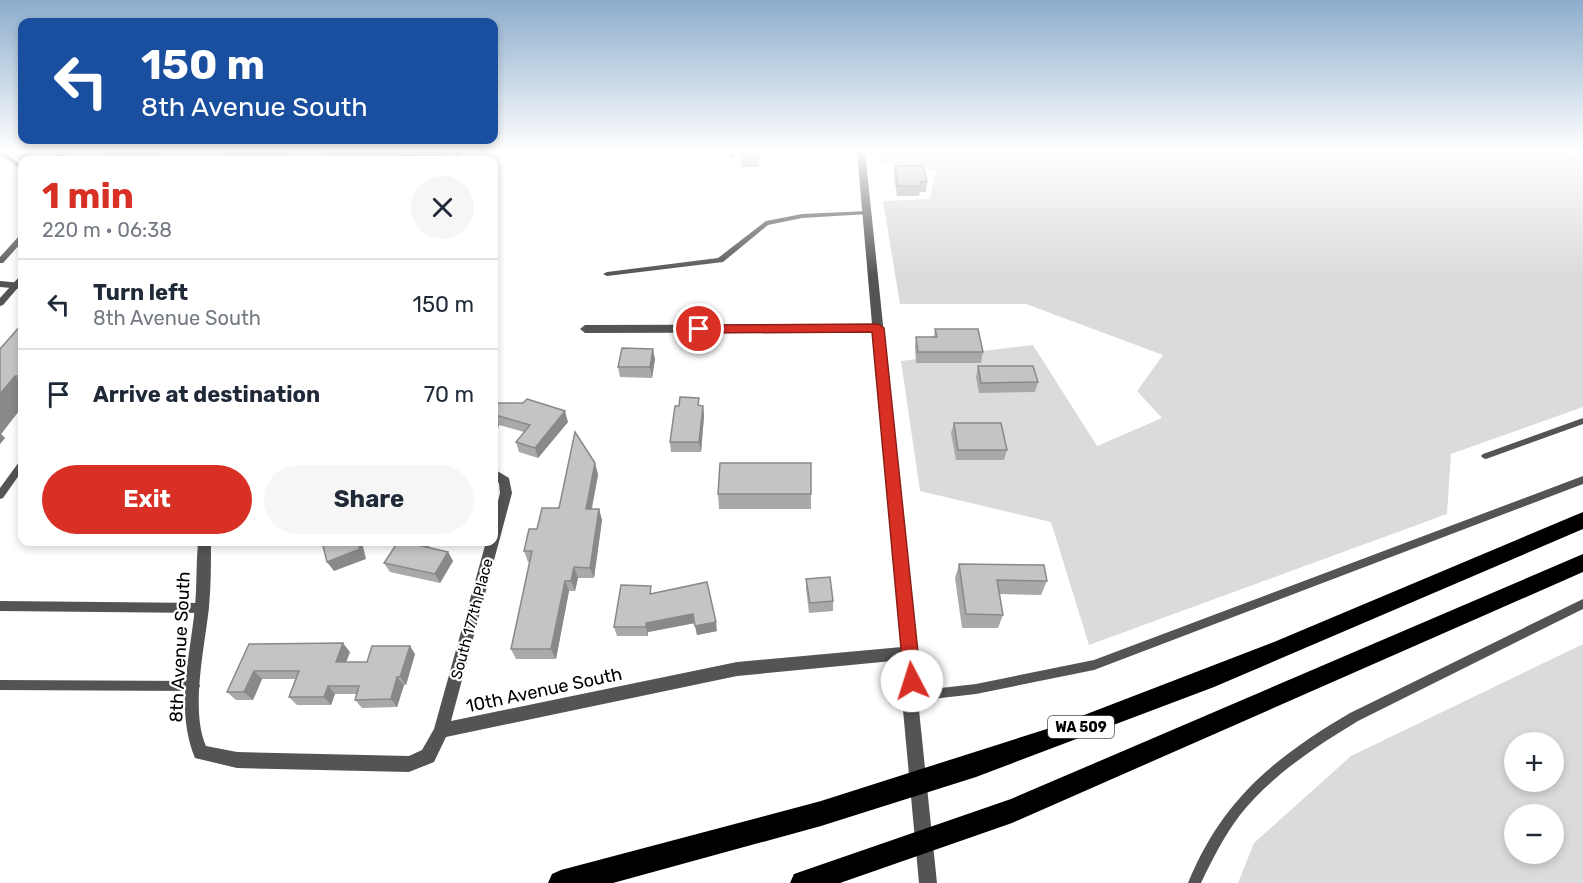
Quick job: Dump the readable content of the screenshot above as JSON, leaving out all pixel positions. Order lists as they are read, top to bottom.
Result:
{
  "streets": {
    "highway": ["WA 509"],
    "street": ["South 177th Place", "8th Avenue South", "10th Avenue South"]
  },
  "crossings": [
    ["South 177th Place", "8th Avenue South"],
    ["South 177th Place", "10th Avenue South"],
    ["8th Avenue South", "10th Avenue South"]
  ],
  "page": {
    "turn": ["150 m", "8th Avenue South"],
    "heading": ["1 min", "220 m · 06:38"],
    "list": [
      {
        "name": "Turn left",
        "note": "8th Avenue South",
        "value": "150 m"
      },
      {
        "name": "Arrive at destination",
        "value": "70 m"
      }
    ],
    "buttons": ["Exit", "Share"],
    "map_buttons": ["+", "−"]
  }
}
